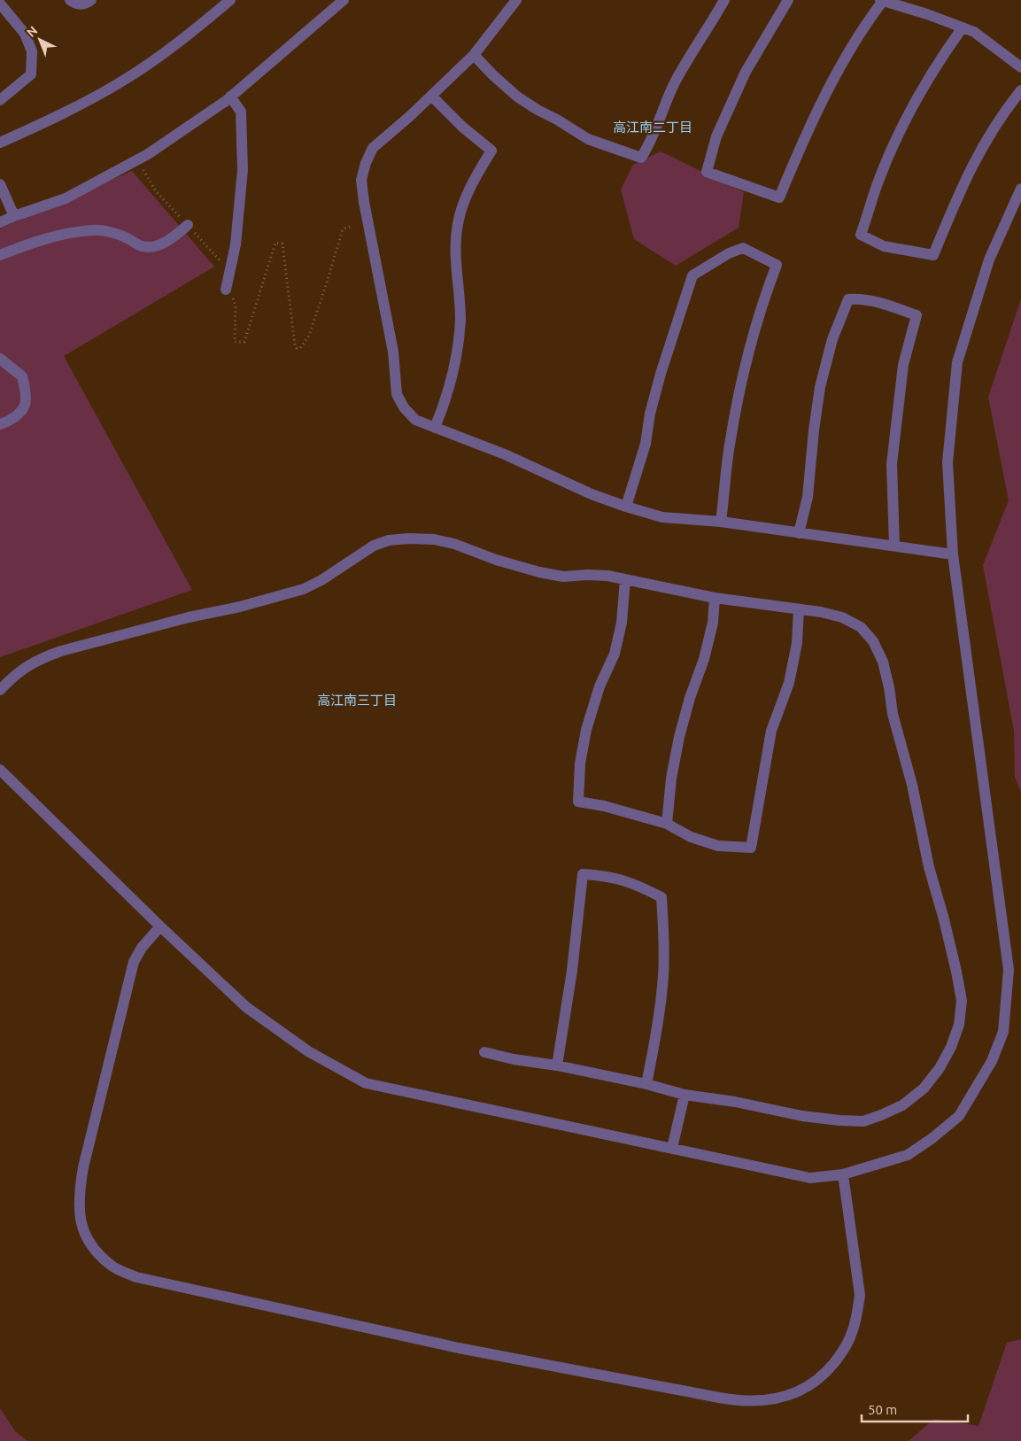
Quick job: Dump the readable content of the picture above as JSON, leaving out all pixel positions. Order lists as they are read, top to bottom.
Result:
{
  "districts": ["高江南二丁目", "高江南三丁目"],
  "scale_bar": "50 m",
  "north": "top left"
}
